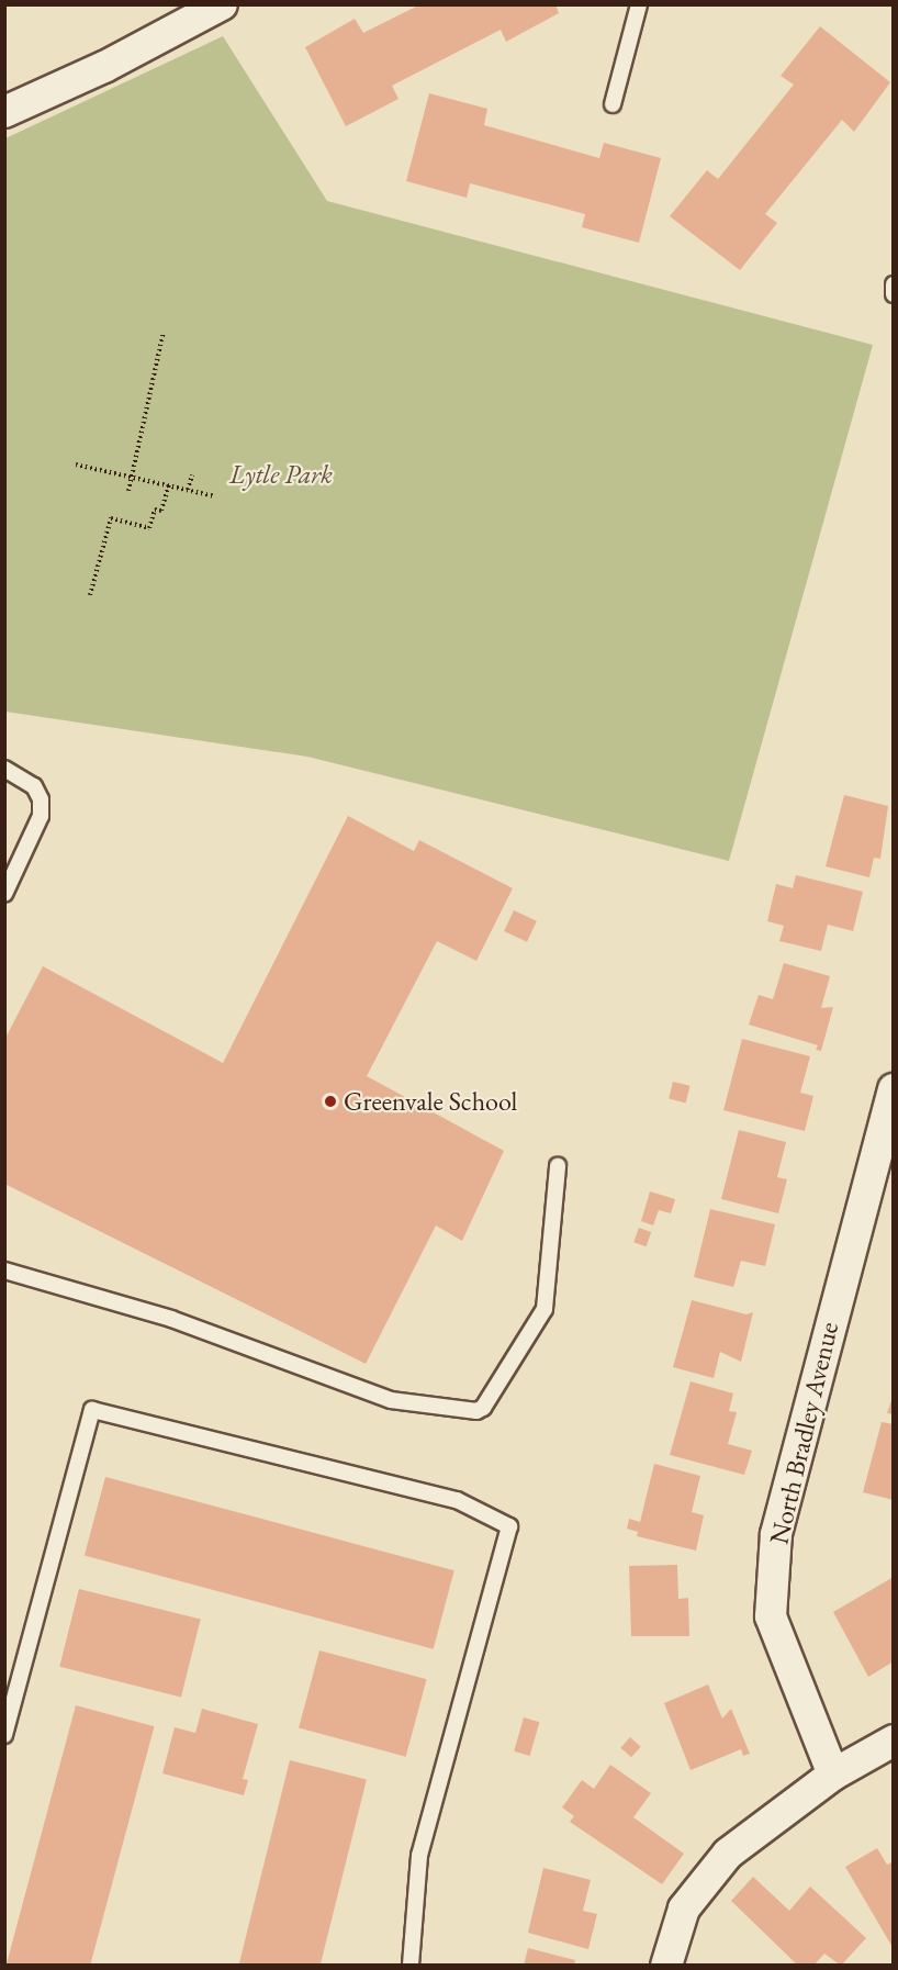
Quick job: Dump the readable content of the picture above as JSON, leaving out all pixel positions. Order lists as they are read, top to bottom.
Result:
{
  "streets": {
    "street": ["North Bradley Avenue"]
  },
  "parks": ["Lytle Park"],
  "places": ["Greenvale School"]
}
